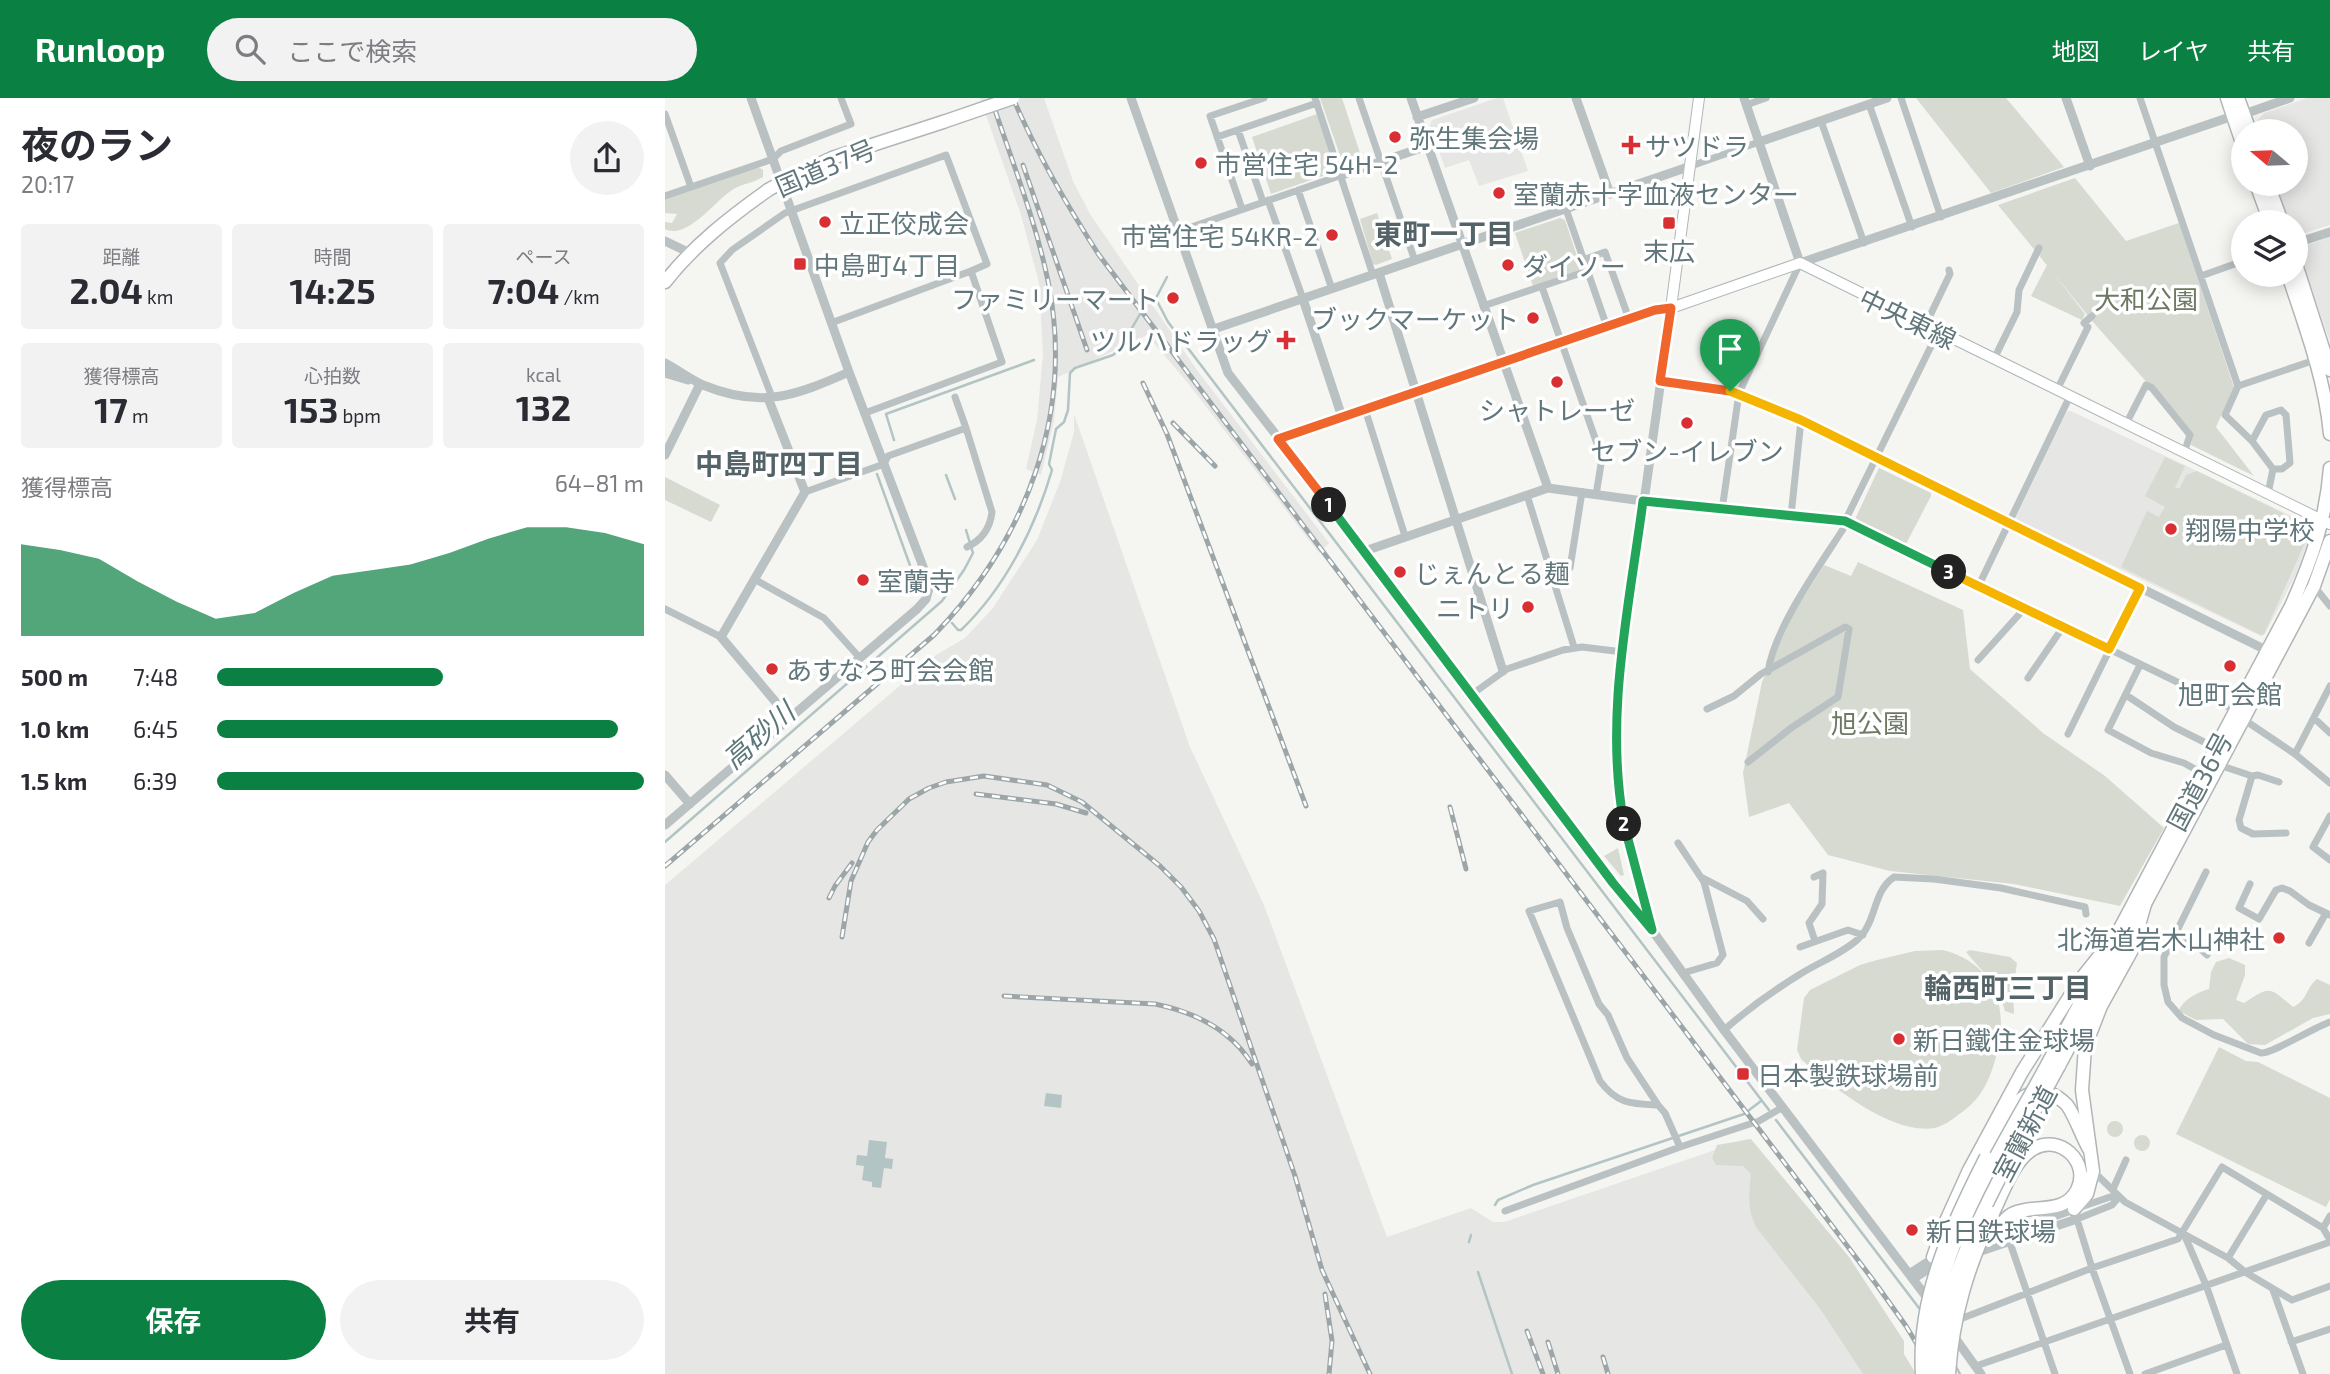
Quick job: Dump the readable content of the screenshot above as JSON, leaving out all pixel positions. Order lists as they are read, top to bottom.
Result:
{
  "streets": {
    "highway": ["国道37号", "国道36号", "室蘭新道"],
    "main road": ["中央東線"]
  },
  "crossings": [
    ["中央東線", "国道36号"],
    ["国道36号", "室蘭新道"]
  ],
  "districts": ["東町一丁目", "中島町四丁目", "輪西町三丁目"],
  "water": ["高砂川"],
  "parks": ["大和公園", "旭公園"],
  "places": {
    "other": [
      "弥生集会場",
      "市営住宅 54H-2",
      "室蘭赤十字血液センター",
      "立正佼成会",
      "市営住宅 54KR-2",
      "ダイソー",
      "ファミリーマート",
      "ブックマーケット",
      "シャトレーゼ",
      "セブン-イレブン",
      "翔陽中学校",
      "じぇんとる麺",
      "室蘭寺",
      "ニトリ",
      "旭町会館",
      "あすなろ町会会館",
      "北海道岩木山神社",
      "新日鐵住金球場",
      "新日鉄球場"
    ],
    "health": ["サツドラ", "ツルハドラッグ"],
    "transit": ["末広", "中島町4丁目", "日本製鉄球場前"]
  },
  "north": "left",
  "page": {
    "header": "Runloop",
    "search": "ここで検索",
    "nav": ["地図", "レイヤ", "共有"],
    "heading": ["夜のラン", "20:17"],
    "stats": [
      ["距離", "2.04 km"],
      ["時間", "14:25"],
      ["ペース", "7:04 /km"],
      ["獲得標高", "17 m"],
      ["心拍数", "153 bpm"],
      ["kcal", "132"]
    ],
    "chart": ["獲得標高", "64–81 m"],
    "pins": ["1", "3", "2"],
    "list": [
      {
        "name": "500 m",
        "note": "7:48"
      },
      {
        "name": "1.0 km",
        "note": "6:45"
      },
      {
        "name": "1.5 km",
        "note": "6:39"
      }
    ],
    "buttons": ["保存", "共有"]
  }
}
